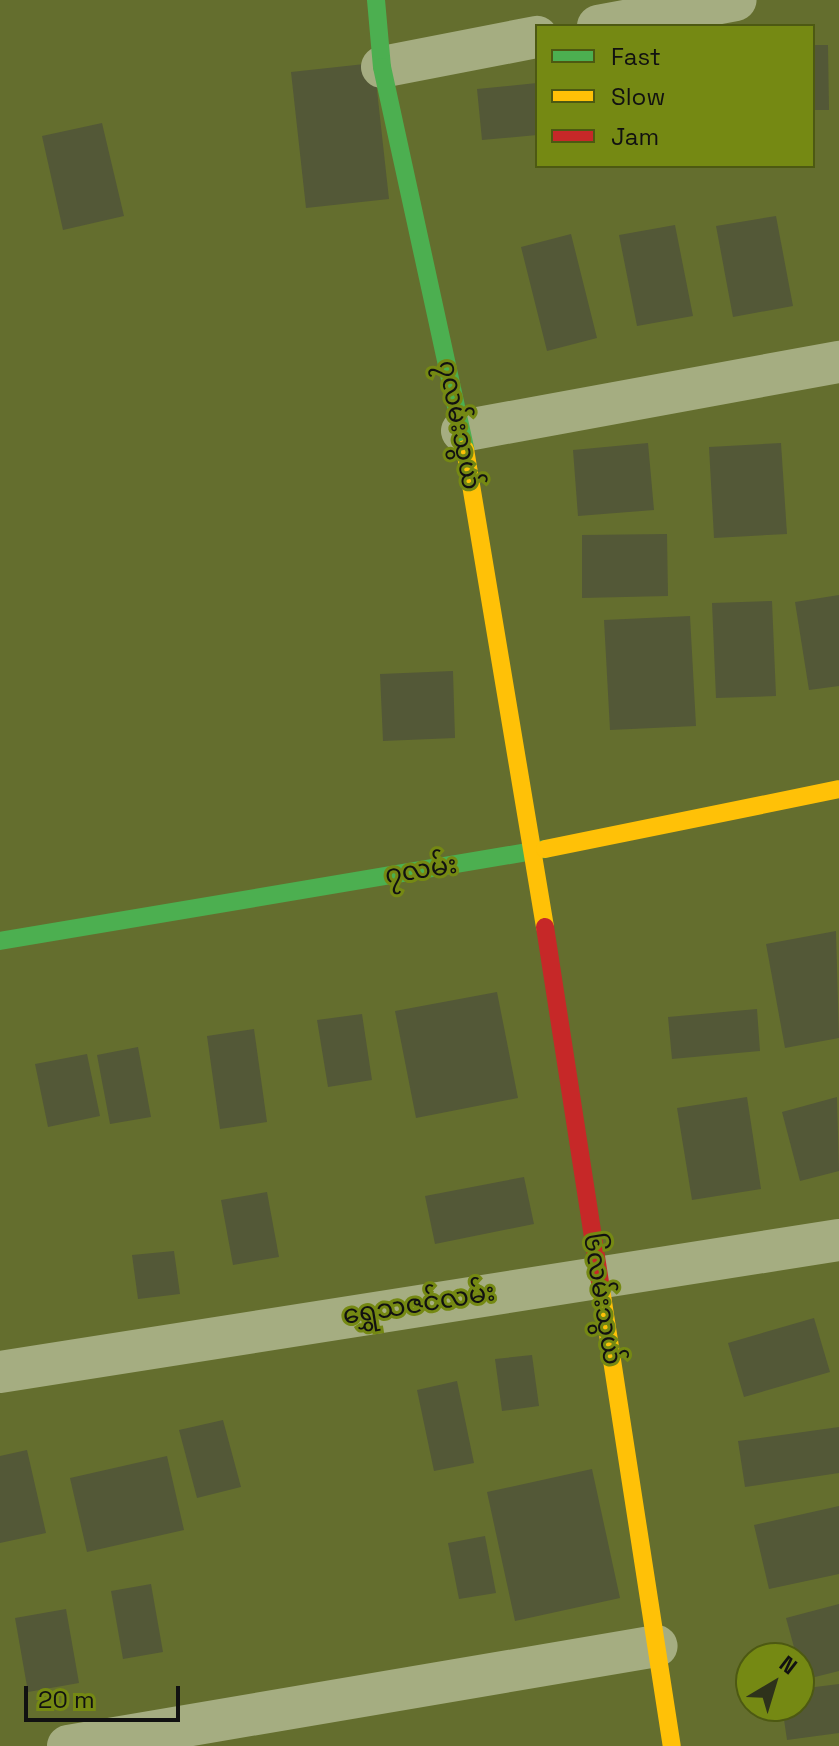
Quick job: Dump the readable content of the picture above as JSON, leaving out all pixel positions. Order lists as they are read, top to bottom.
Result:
{
  "streets": {
    "street": [
      "၇လမ်းသွယ်",
      "၇လမ်း",
      "၆လမ်းသွယ်",
      "ရွှေသဇင်လမ်း"
    ]
  },
  "crossings": [
    ["၇လမ်းသွယ်", "၇လမ်း"],
    ["၇လမ်းသွယ်", "၆လမ်းသွယ်"],
    ["၇လမ်း", "၆လမ်းသွယ်"],
    ["၆လမ်းသွယ်", "ရွှေသဇင်လမ်း"]
  ],
  "legend": ["Fast", "Slow", "Jam"],
  "scale_bar": "20 m",
  "north": "top right"
}
